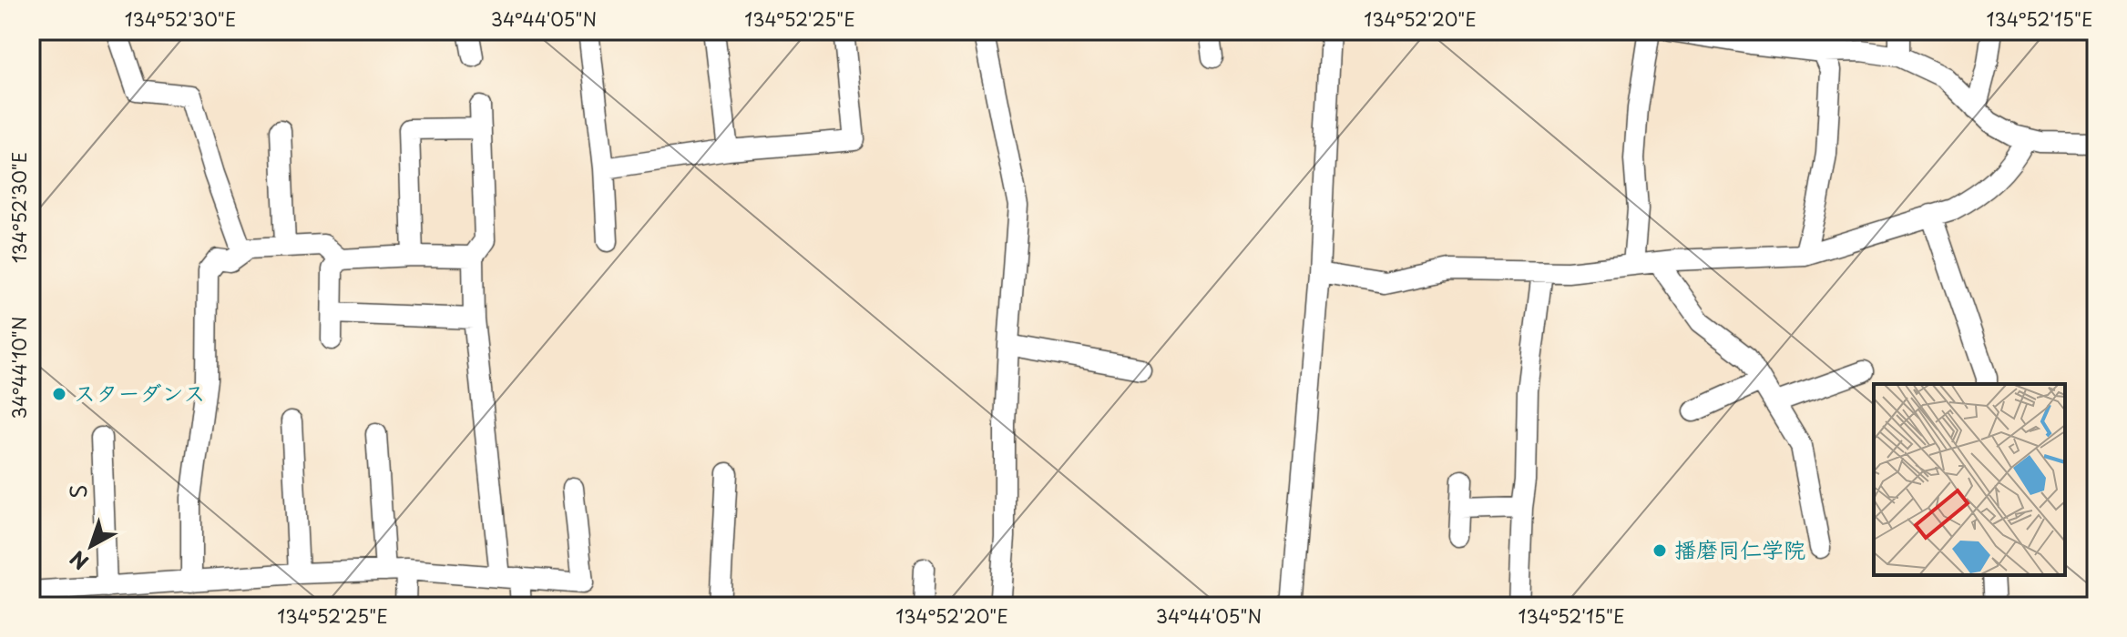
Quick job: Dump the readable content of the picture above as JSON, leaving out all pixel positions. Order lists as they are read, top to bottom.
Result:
{
  "streets": {
    "street": ["S"]
  },
  "places": ["スターダンス", "播磨同仁学院"],
  "north": "bottom left",
  "coordinates": [
    "134°52'30\"E",
    "34°44'05\"N",
    "134°52'25\"E",
    "134°52'20\"E",
    "134°52'15\"E",
    "34°44'10\"N"
  ]
}
